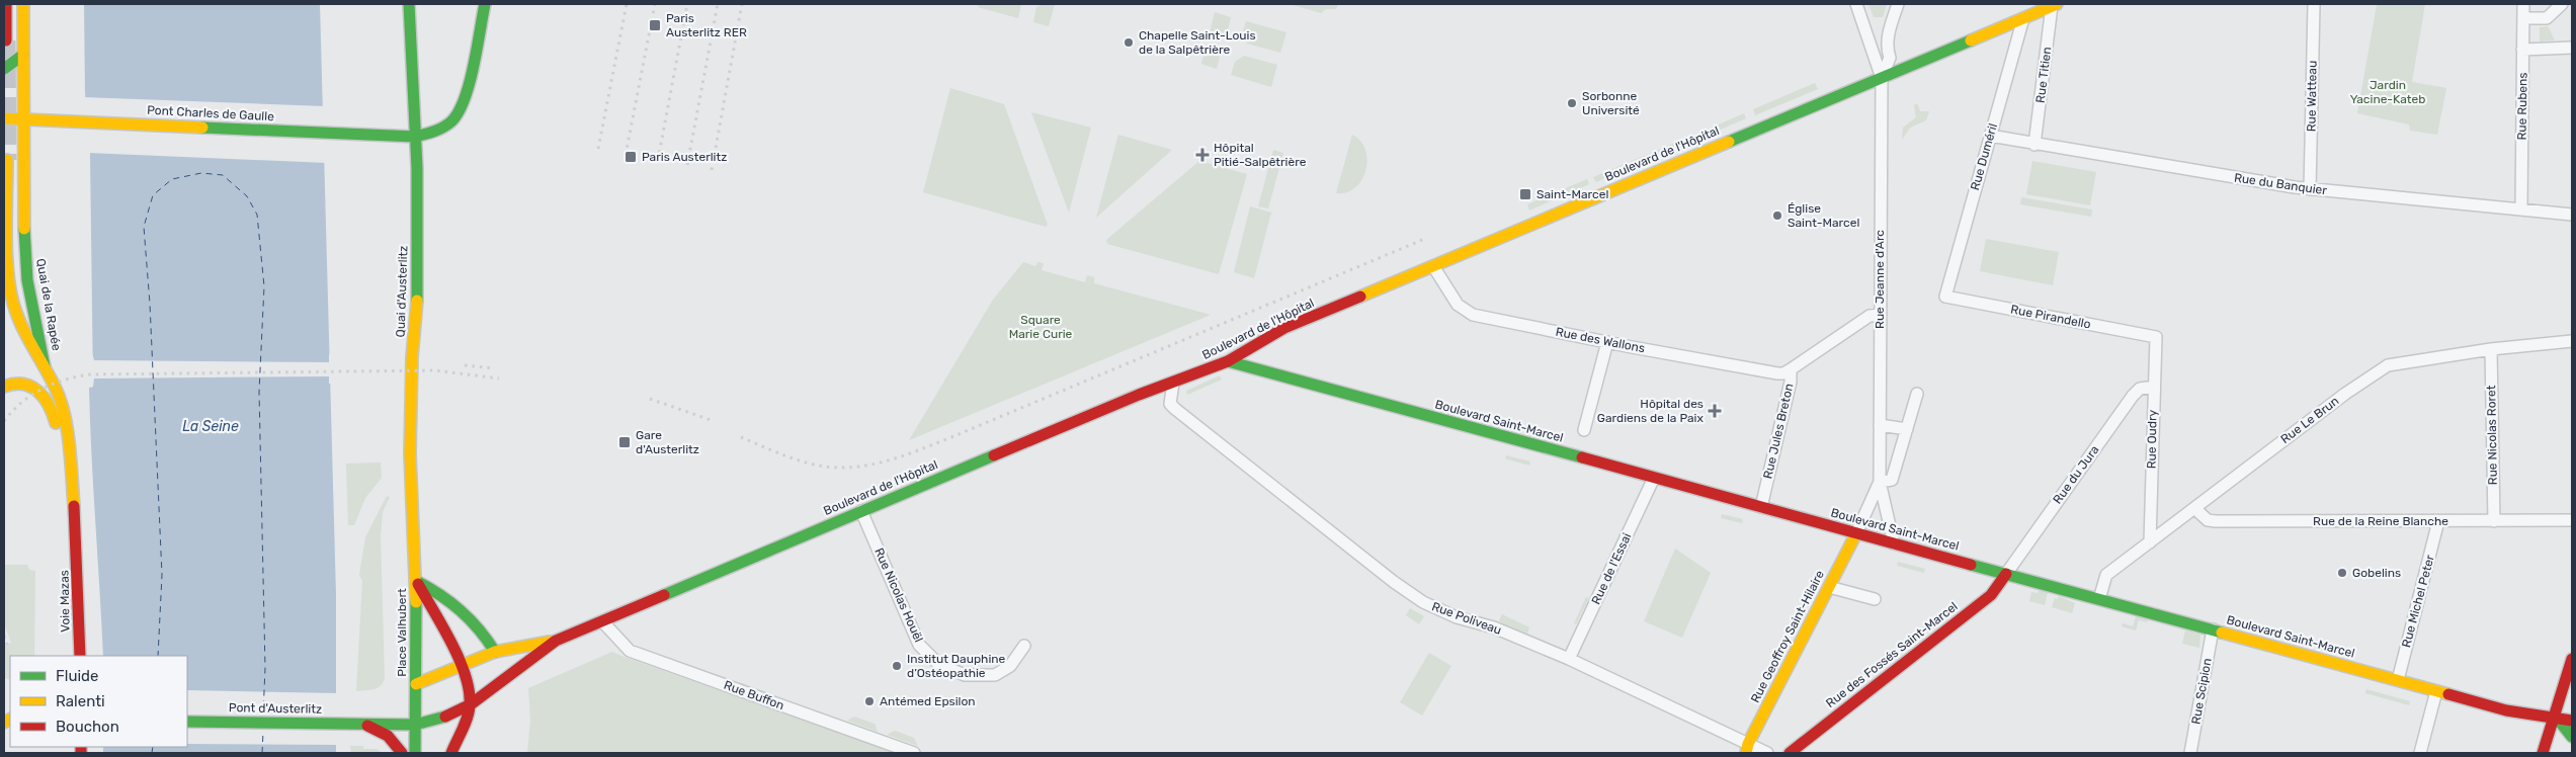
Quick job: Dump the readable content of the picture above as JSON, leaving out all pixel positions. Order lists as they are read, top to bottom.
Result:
{
  "streets": {
    "main road": [
      "Pont Charles de Gaulle",
      "Boulevard de l'Hôpital",
      "Quai d'Austerlitz",
      "Quai de la Rapée",
      "Boulevard Saint-Marcel",
      "Voie Mazas",
      "Place Valhubert",
      "Rue Geoffroy Saint-Hilaire",
      "Rue des Fossés Saint-Marcel",
      "Pont d'Austerlitz"
    ],
    "street": [
      "Rue Titien",
      "Rue Watteau",
      "Rue Rubens",
      "Rue Duméril",
      "Rue du Banquier",
      "Rue Jeanne d'Arc",
      "Rue Pirandello",
      "Rue des Wallons",
      "Rue Le Brun",
      "Rue Jules Breton",
      "Rue Nicolas Roret",
      "Rue Oudry",
      "Rue du Jura",
      "Rue de la Reine Blanche",
      "Rue de l'Essai",
      "Rue Nicolas Houël",
      "Rue Michel Peter",
      "Rue Poliveau",
      "Rue Scipion",
      "Rue Buffon"
    ]
  },
  "crossings": [
    ["Rue Titien", "Boulevard de l'Hôpital"],
    ["Rue Titien", "Rue du Banquier"],
    ["Rue Watteau", "Rue du Banquier"],
    ["Rue Rubens", "Rue du Banquier"],
    ["Pont Charles de Gaulle", "Quai d'Austerlitz"],
    ["Pont Charles de Gaulle", "Quai de la Rapée"],
    ["Boulevard de l'Hôpital", "Rue Duméril"],
    ["Boulevard de l'Hôpital", "Rue Jeanne d'Arc"],
    ["Boulevard de l'Hôpital", "Rue des Wallons"],
    ["Boulevard de l'Hôpital", "Boulevard Saint-Marcel"],
    ["Boulevard de l'Hôpital", "Rue Nicolas Houël"],
    ["Boulevard de l'Hôpital", "Rue Poliveau"],
    ["Boulevard de l'Hôpital", "Place Valhubert"],
    ["Boulevard de l'Hôpital", "Rue Buffon"],
    ["Rue Duméril", "Rue du Banquier"],
    ["Rue Duméril", "Rue Pirandello"],
    ["Rue Jeanne d'Arc", "Boulevard Saint-Marcel"],
    ["Rue Jeanne d'Arc", "Rue Jules Breton"],
    ["Rue Jeanne d'Arc", "Rue Geoffroy Saint-Hilaire"],
    ["Quai d'Austerlitz", "Place Valhubert"],
    ["Quai de la Rapée", "Voie Mazas"],
    ["Rue Pirandello", "Rue Oudry"],
    ["Rue des Wallons", "Rue Jules Breton"],
    ["Rue Le Brun", "Boulevard Saint-Marcel"],
    ["Rue Le Brun", "Rue Nicolas Roret"],
    ["Rue Le Brun", "Rue Oudry"],
    ["Rue Le Brun", "Rue de la Reine Blanche"],
    ["Boulevard Saint-Marcel", "Rue Jules Breton"],
    ["Boulevard Saint-Marcel", "Rue du Jura"],
    ["Boulevard Saint-Marcel", "Rue de l'Essai"],
    ["Boulevard Saint-Marcel", "Rue Michel Peter"],
    ["Boulevard Saint-Marcel", "Rue Geoffroy Saint-Hilaire"],
    ["Boulevard Saint-Marcel", "Rue des Fossés Saint-Marcel"],
    ["Boulevard Saint-Marcel", "Rue Scipion"],
    ["Rue Nicolas Roret", "Rue de la Reine Blanche"],
    ["Rue Oudry", "Rue du Jura"],
    ["Rue du Jura", "Rue des Fossés Saint-Marcel"],
    ["Rue de la Reine Blanche", "Rue Michel Peter"],
    ["Rue de l'Essai", "Rue Poliveau"],
    ["Rue Poliveau", "Rue Geoffroy Saint-Hilaire"]
  ],
  "water": ["La Seine"],
  "parks": ["Jardin Yacine-Kateb", "Square Marie Curie"],
  "places": {
    "transit": [
      "Paris Austerlitz RER",
      "Paris Austerlitz",
      "Saint-Marcel",
      "Gare d'Austerlitz"
    ],
    "other": [
      "Chapelle Saint-Louis de la Salpêtrière",
      "Sorbonne Université",
      "Église Saint-Marcel",
      "Gobelins",
      "Institut Dauphine d’Ostéopathie",
      "Antémed Epsilon"
    ],
    "health": ["Hôpital Pitié-Salpêtrière", "Hôpital des Gardiens de la Paix"]
  },
  "legend": ["Fluide", "Ralenti", "Bouchon"]
}
